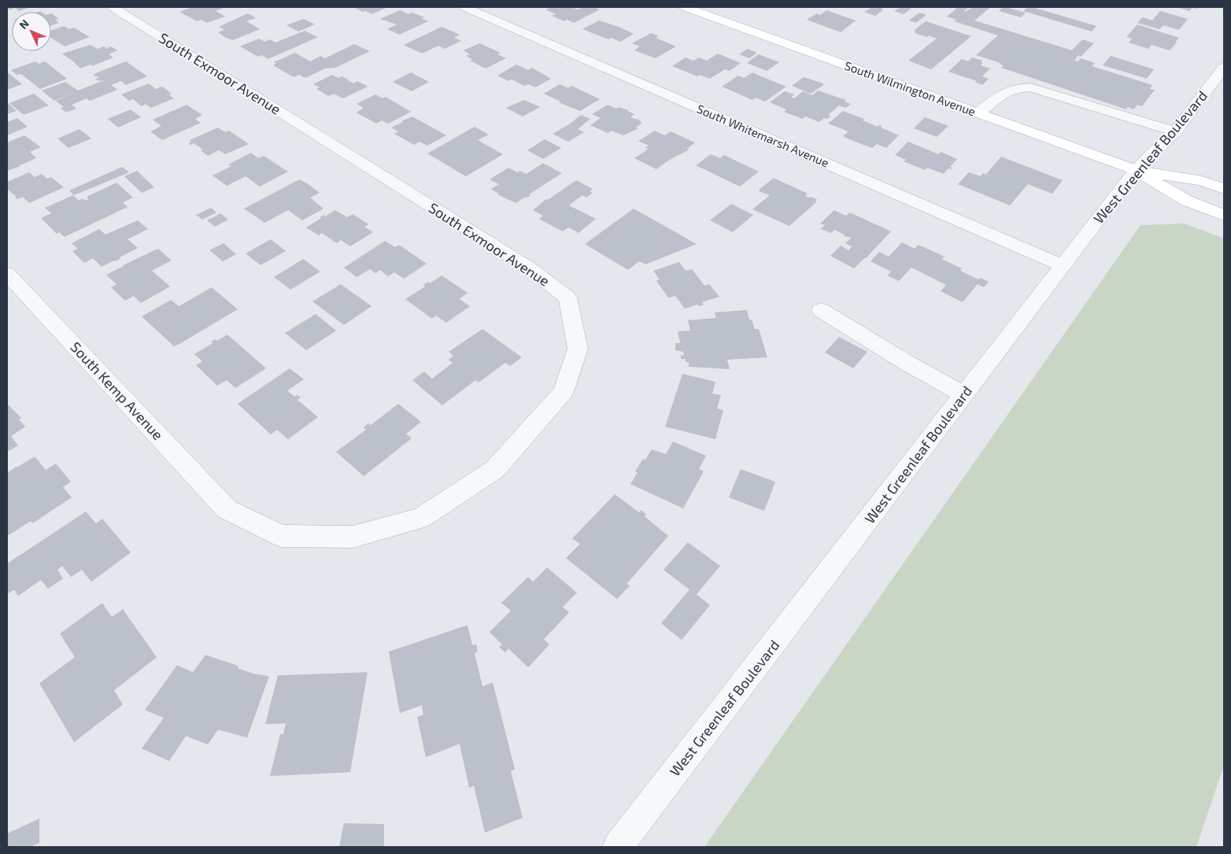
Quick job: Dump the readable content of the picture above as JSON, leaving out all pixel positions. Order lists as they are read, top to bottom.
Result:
{
  "streets": {
    "main road": ["South Wilmington Avenue"],
    "street": [
      "South Exmoor Avenue",
      "South Whitemarsh Avenue",
      "West Greenleaf Boulevard",
      "South Kemp Avenue"
    ]
  },
  "crossings": [
    ["South Exmoor Avenue", "South Kemp Avenue"],
    ["South Wilmington Avenue", "West Greenleaf Boulevard"],
    ["South Whitemarsh Avenue", "West Greenleaf Boulevard"]
  ],
  "north": "top left"
}
